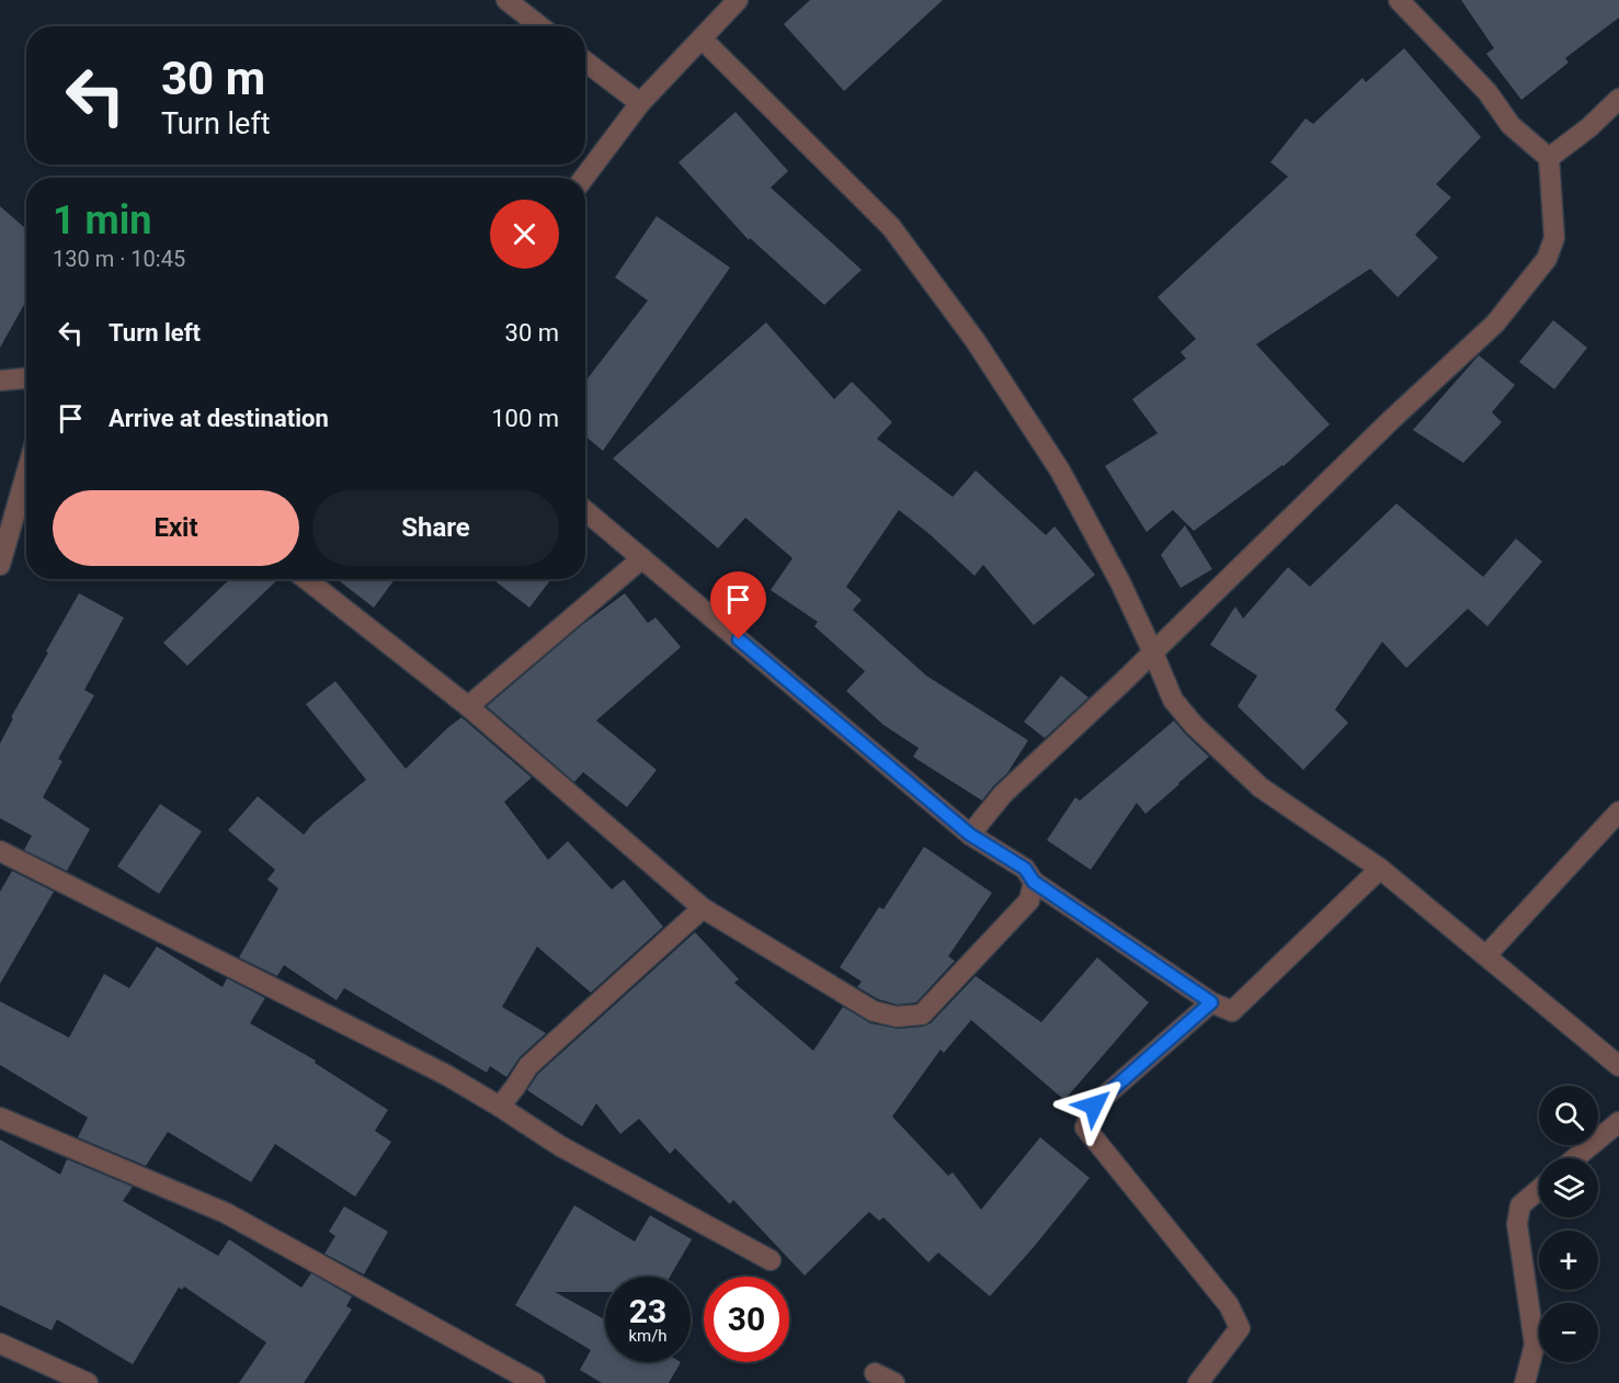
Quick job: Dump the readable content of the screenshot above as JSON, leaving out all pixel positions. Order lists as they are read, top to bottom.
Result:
{
  "page": {
    "turn": ["30 m", "Turn left"],
    "heading": ["1 min", "130 m · 10:45"],
    "list": [
      {
        "name": "Turn left",
        "value": "30 m"
      },
      {
        "name": "Arrive at destination",
        "value": "100 m"
      }
    ],
    "buttons": ["Exit", "Share"],
    "map_buttons": ["+", "−"],
    "speed": "23 km/h",
    "limit": "30"
  }
}
